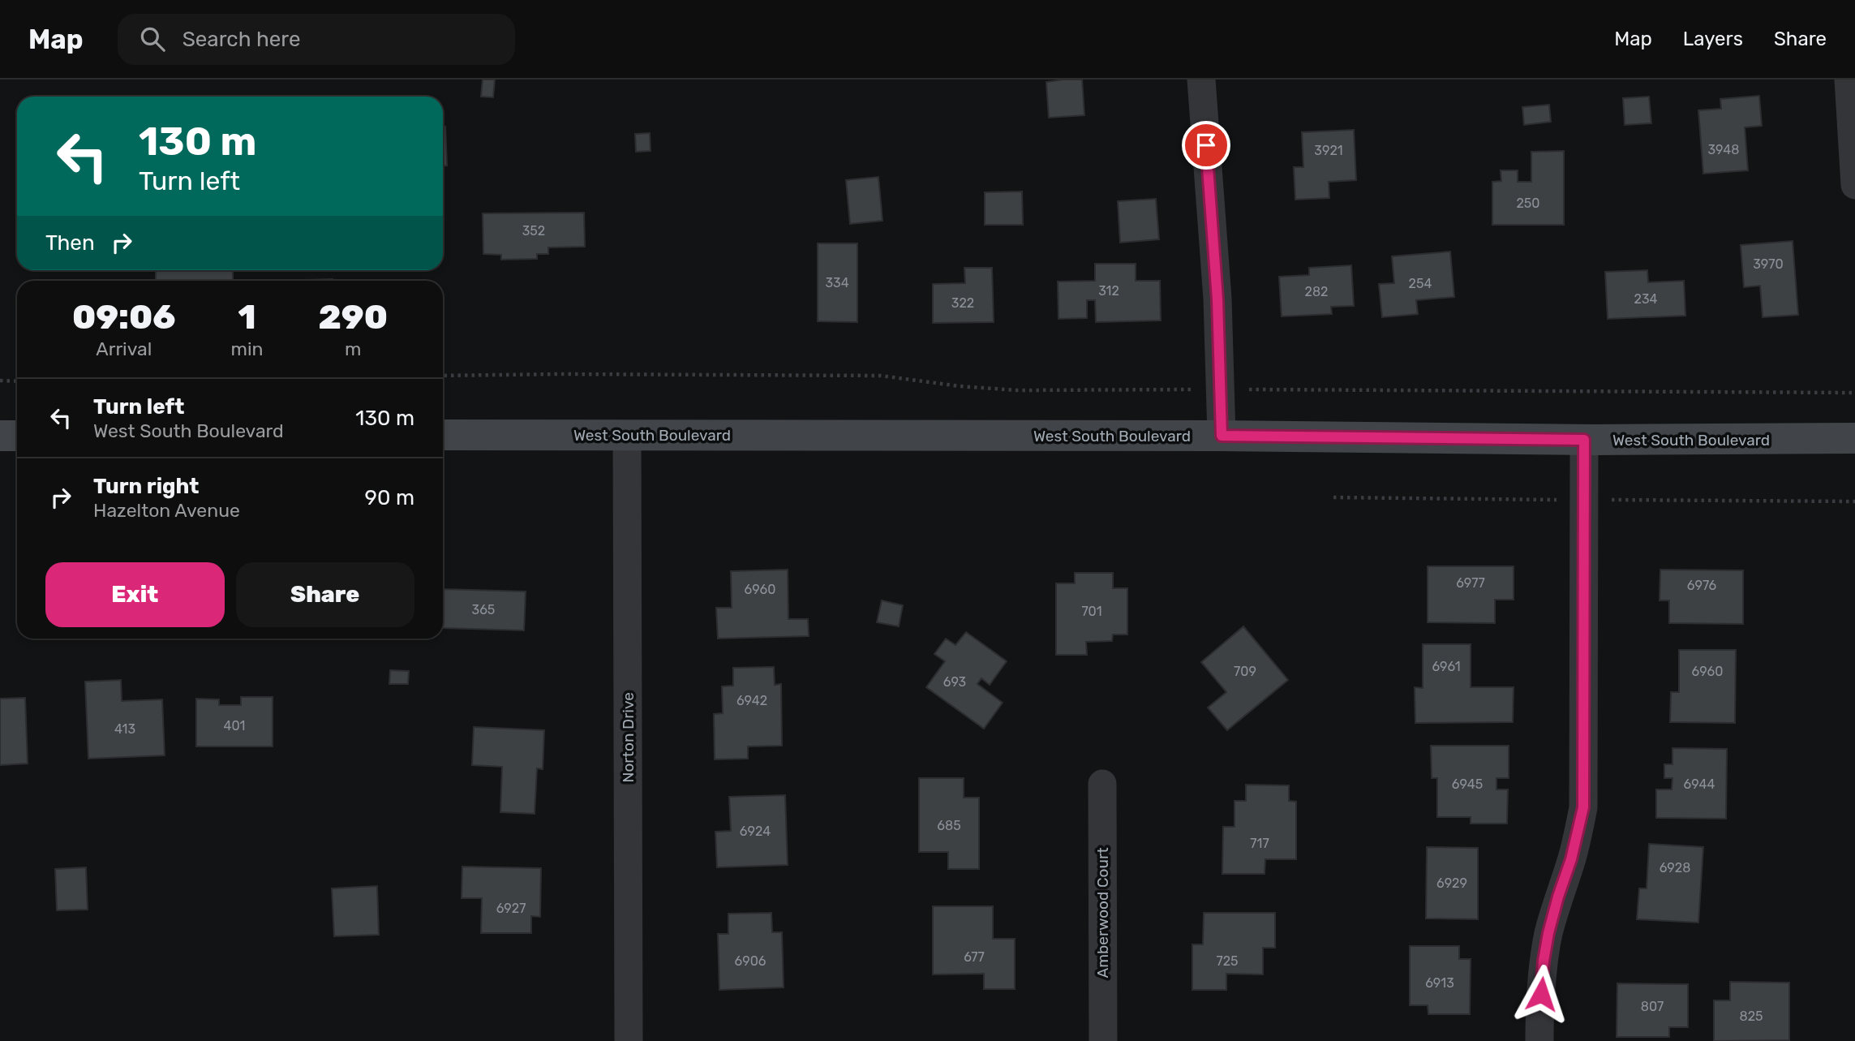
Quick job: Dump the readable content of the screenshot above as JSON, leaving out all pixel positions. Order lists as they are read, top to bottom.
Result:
{
  "streets": {
    "street": ["West South Boulevard", "Norton Drive", "Amberwood Court"]
  },
  "crossings": [
    ["West South Boulevard", "Norton Drive"]
  ],
  "house_numbers": [
    "3948",
    "3921",
    "250",
    "352",
    "3970",
    "334",
    "254",
    "312",
    "282",
    "234",
    "322",
    "6977",
    "6976",
    "6960",
    "365",
    "701",
    "6961",
    "709",
    "6960",
    "693",
    "6942",
    "401",
    "413",
    "6945",
    "6944",
    "685",
    "6924",
    "717",
    "6928",
    "6929",
    "6927",
    "677",
    "6906",
    "725",
    "6913",
    "807",
    "825"
  ],
  "page": {
    "header": "Map",
    "search": "Search here",
    "nav": ["Map", "Layers", "Share"],
    "turn": ["130 m", "Turn left"],
    "then": "Then",
    "eta": [
      "09:06",
      "Arrival",
      "1",
      "min",
      "290",
      "m"
    ],
    "list": [
      {
        "name": "Turn left",
        "note": "West South Boulevard",
        "value": "130 m"
      },
      {
        "name": "Turn right",
        "note": "Hazelton Avenue",
        "value": "90 m"
      }
    ],
    "buttons": ["Exit", "Share"]
  }
}
